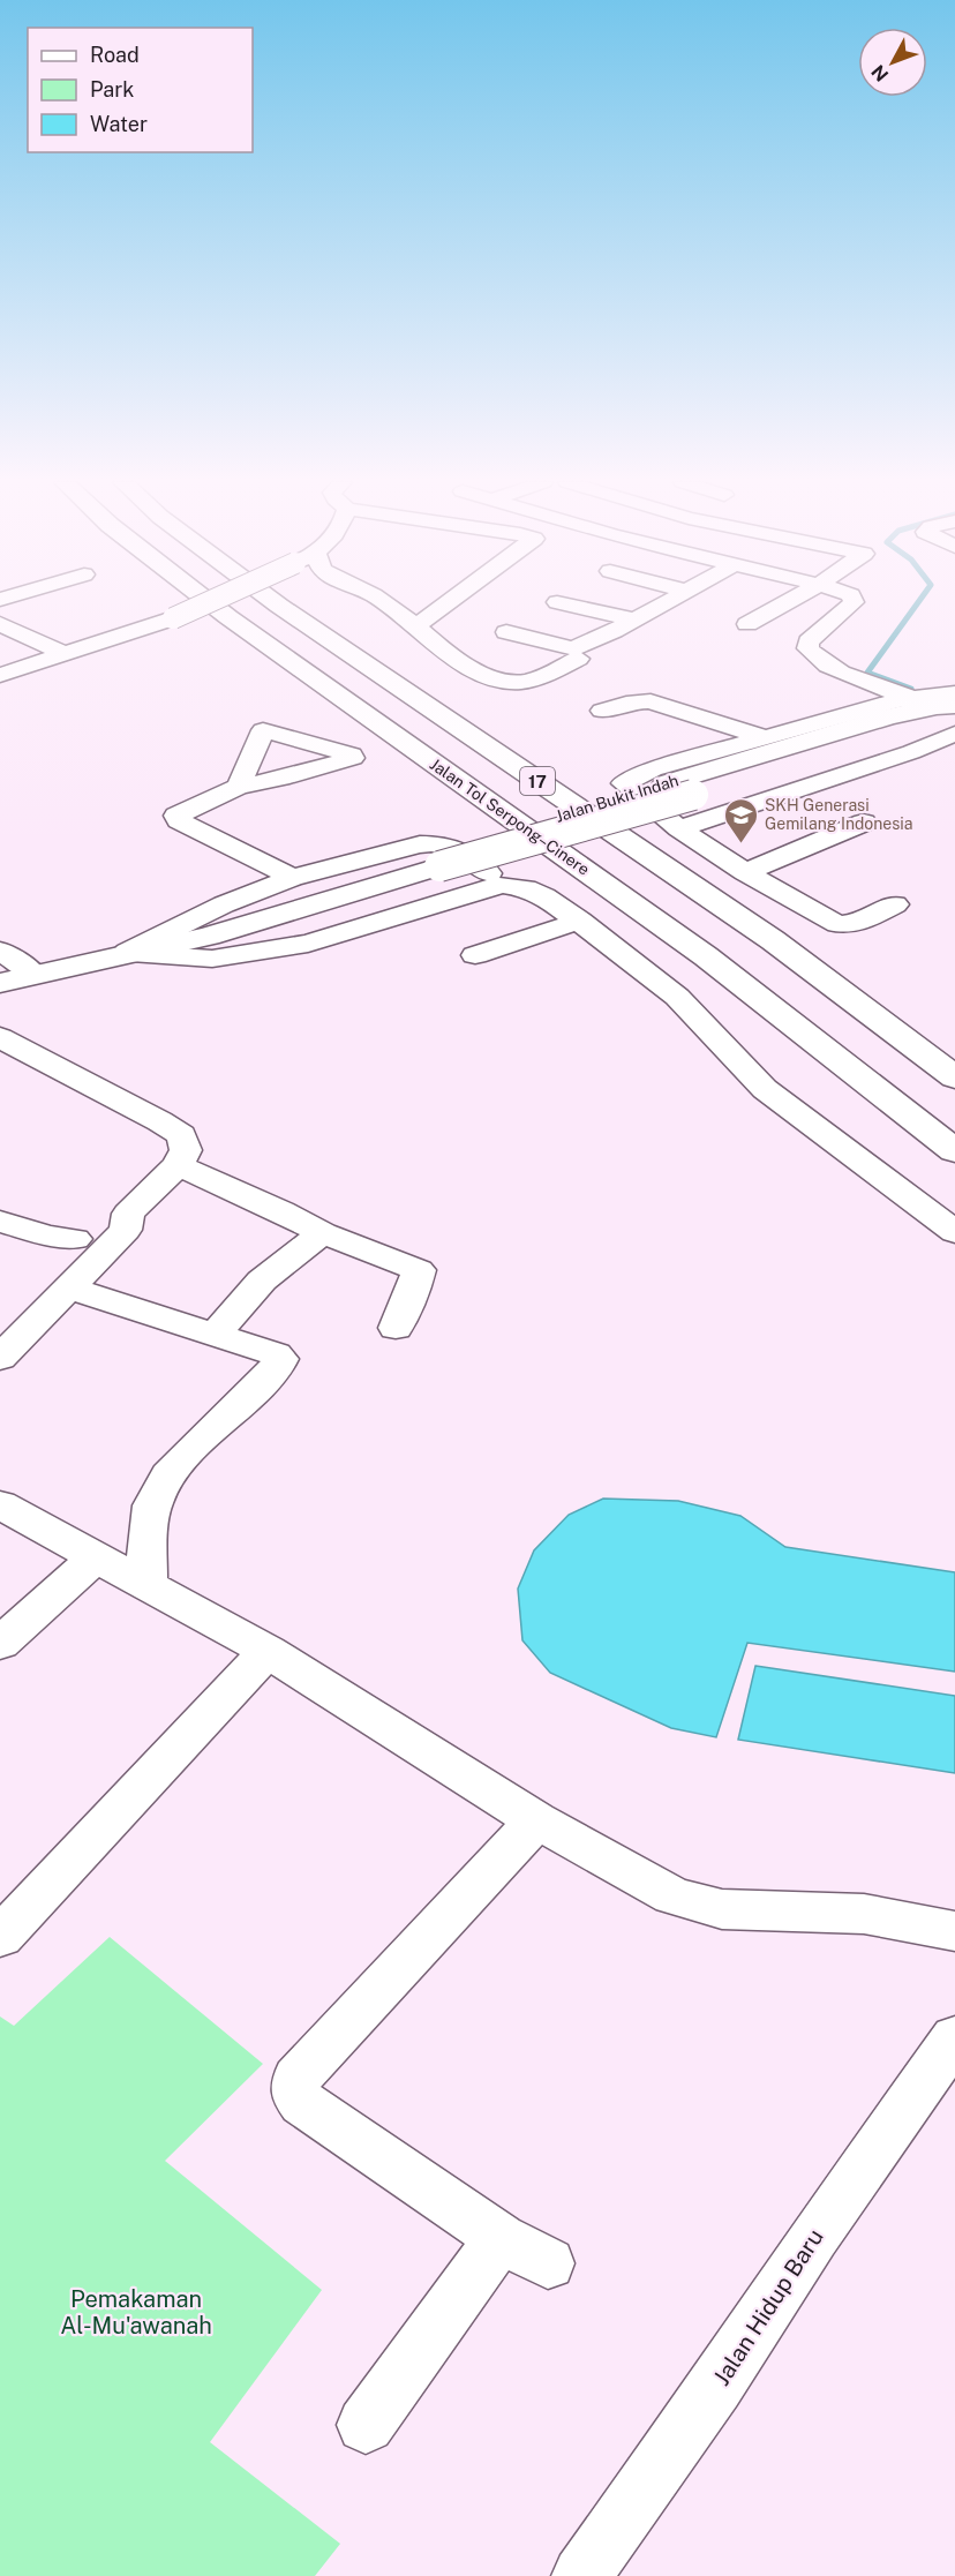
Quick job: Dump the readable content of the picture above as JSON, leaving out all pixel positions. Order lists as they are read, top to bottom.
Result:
{
  "streets": {
    "main road": ["17", "Jalan Bukit Indah", "Jalan Tol Serpong–Cinere"],
    "street": ["Jalan Hidup Baru"]
  },
  "parks": ["Pemakaman Al-Mu'awanah"],
  "places": {
    "school or university": ["SKH Generasi Gemilang Indonesia"]
  },
  "legend": ["Road", "Park", "Water"],
  "north": "bottom left"
}
